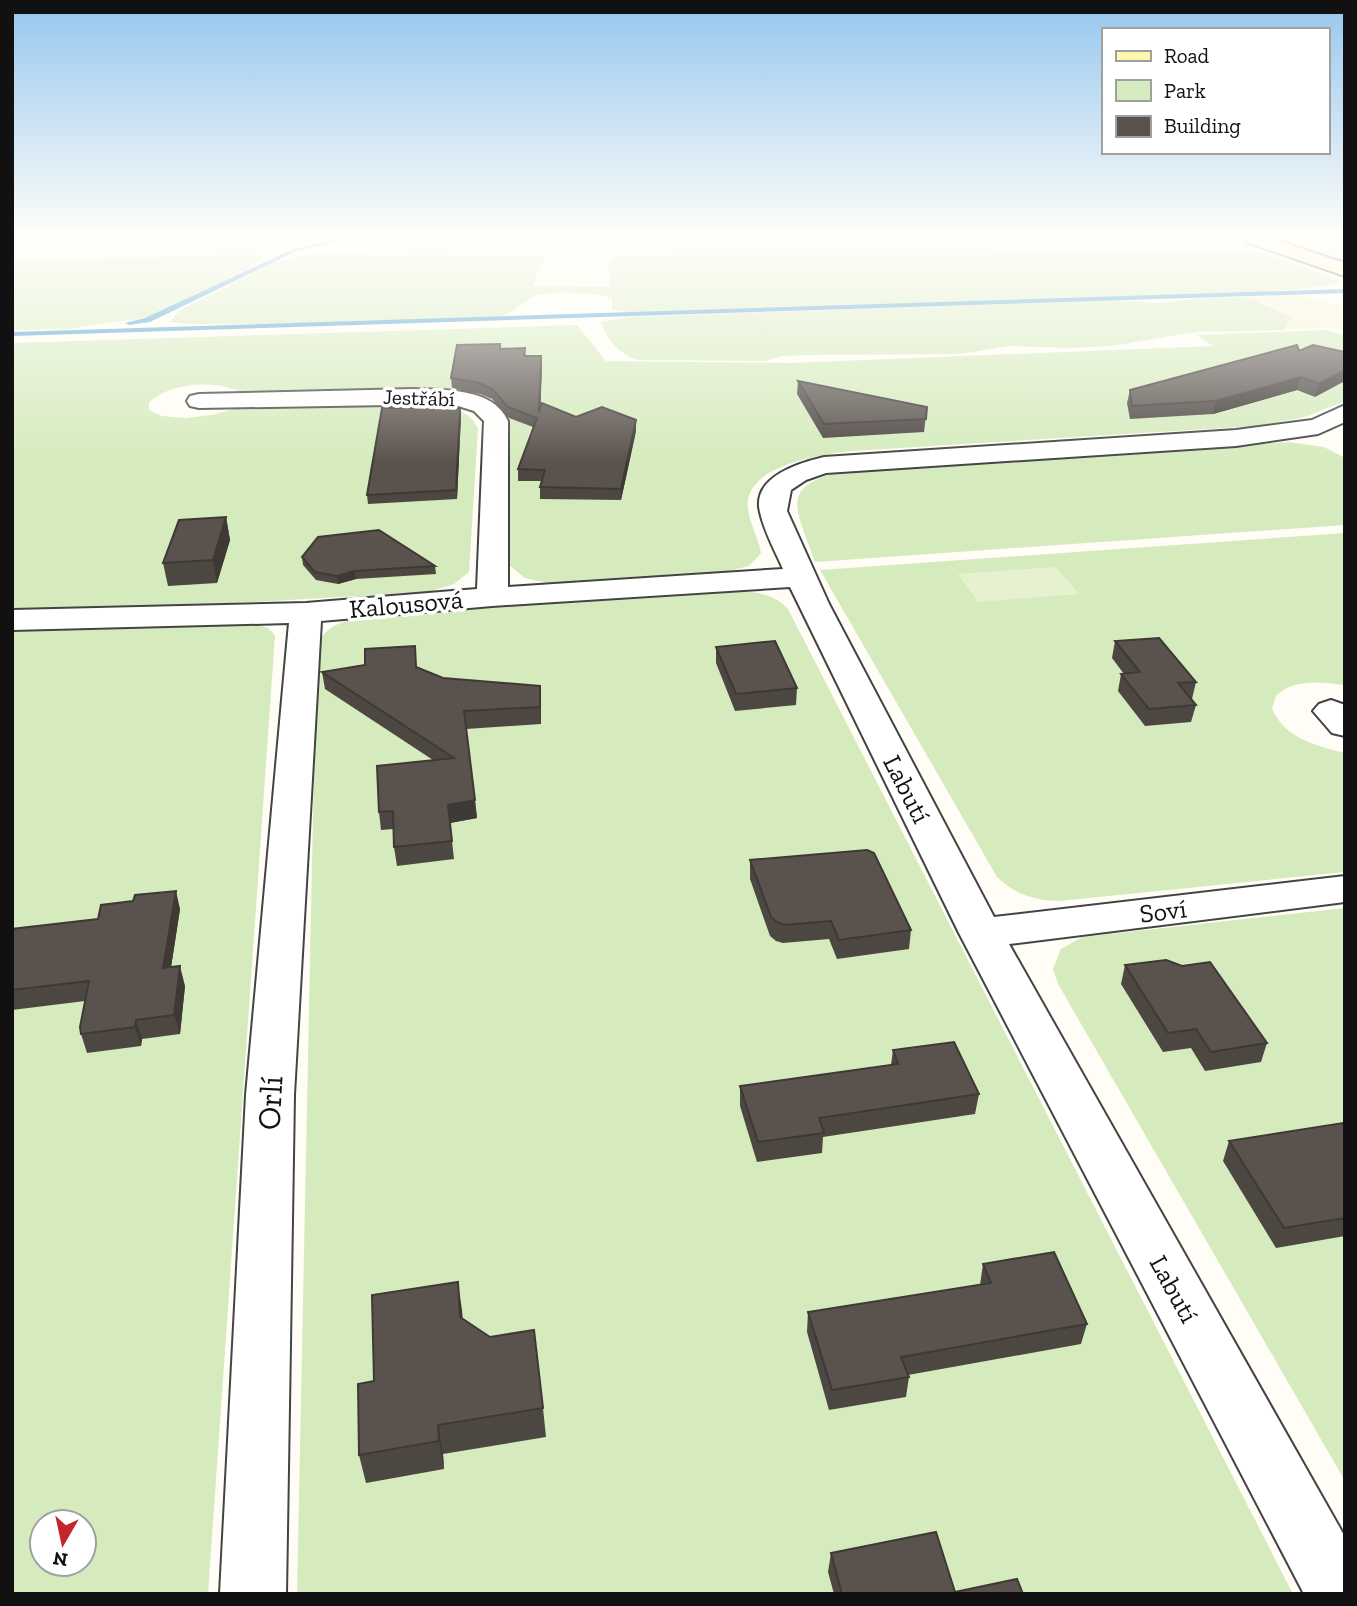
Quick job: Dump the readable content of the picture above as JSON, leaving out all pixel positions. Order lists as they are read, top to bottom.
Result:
{
  "streets": {
    "street": [
      "Jestřábí",
      "Kalousová",
      "Labutí",
      "Soví",
      "Orlí"
    ]
  },
  "crossings": [
    ["Jestřábí", "Kalousová"],
    ["Kalousová", "Labutí"],
    ["Kalousová", "Orlí"],
    ["Labutí", "Soví"]
  ],
  "legend": ["Road", "Park", "Building"],
  "north": "bottom"
}
